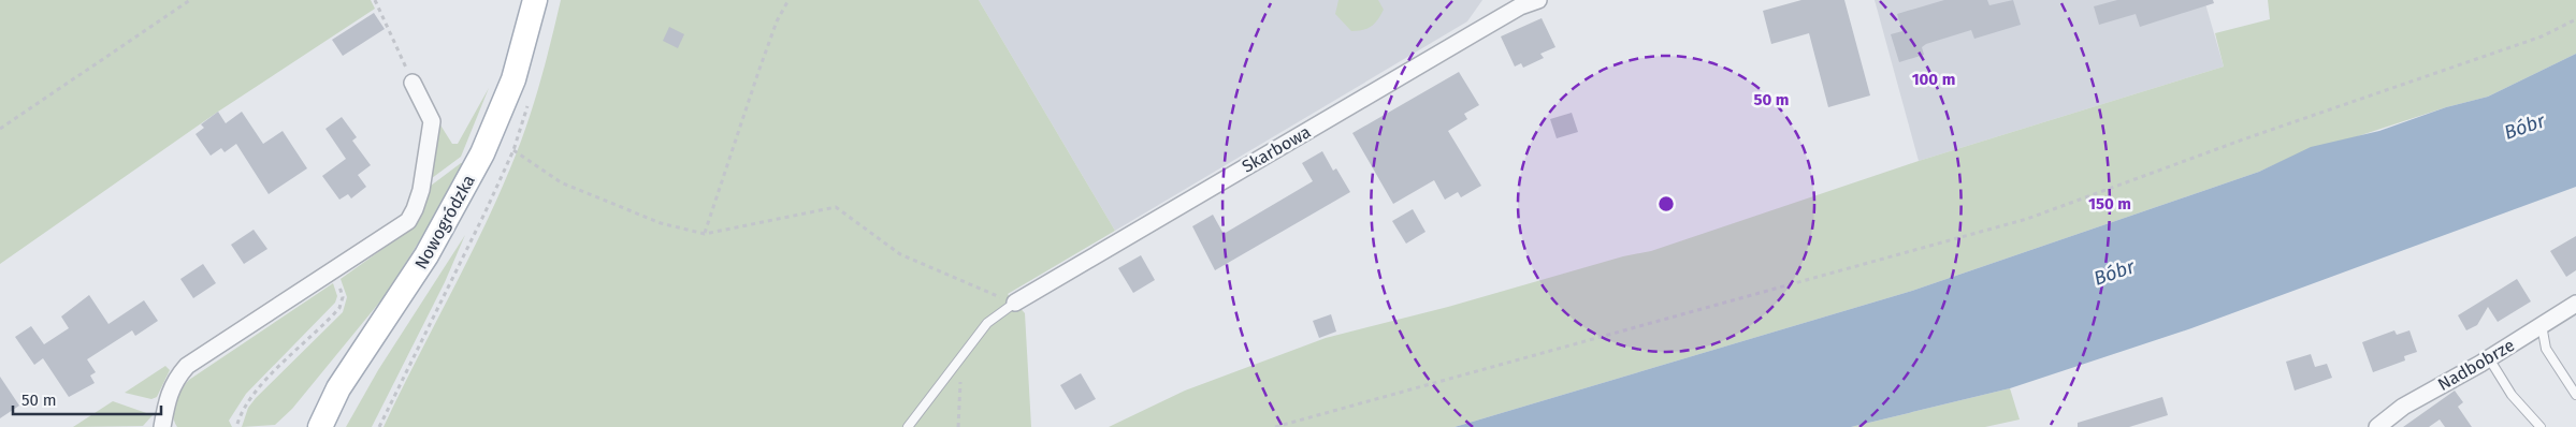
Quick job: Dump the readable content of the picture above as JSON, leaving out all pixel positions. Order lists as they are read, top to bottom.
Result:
{
  "streets": {
    "main road": ["Nowogródzka"],
    "street": ["Skarbowa", "Nadbobrze"]
  },
  "water": ["Bóbr"],
  "scale_bar": "50 m",
  "rings": ["100 m", "50 m", "150 m"]
}
